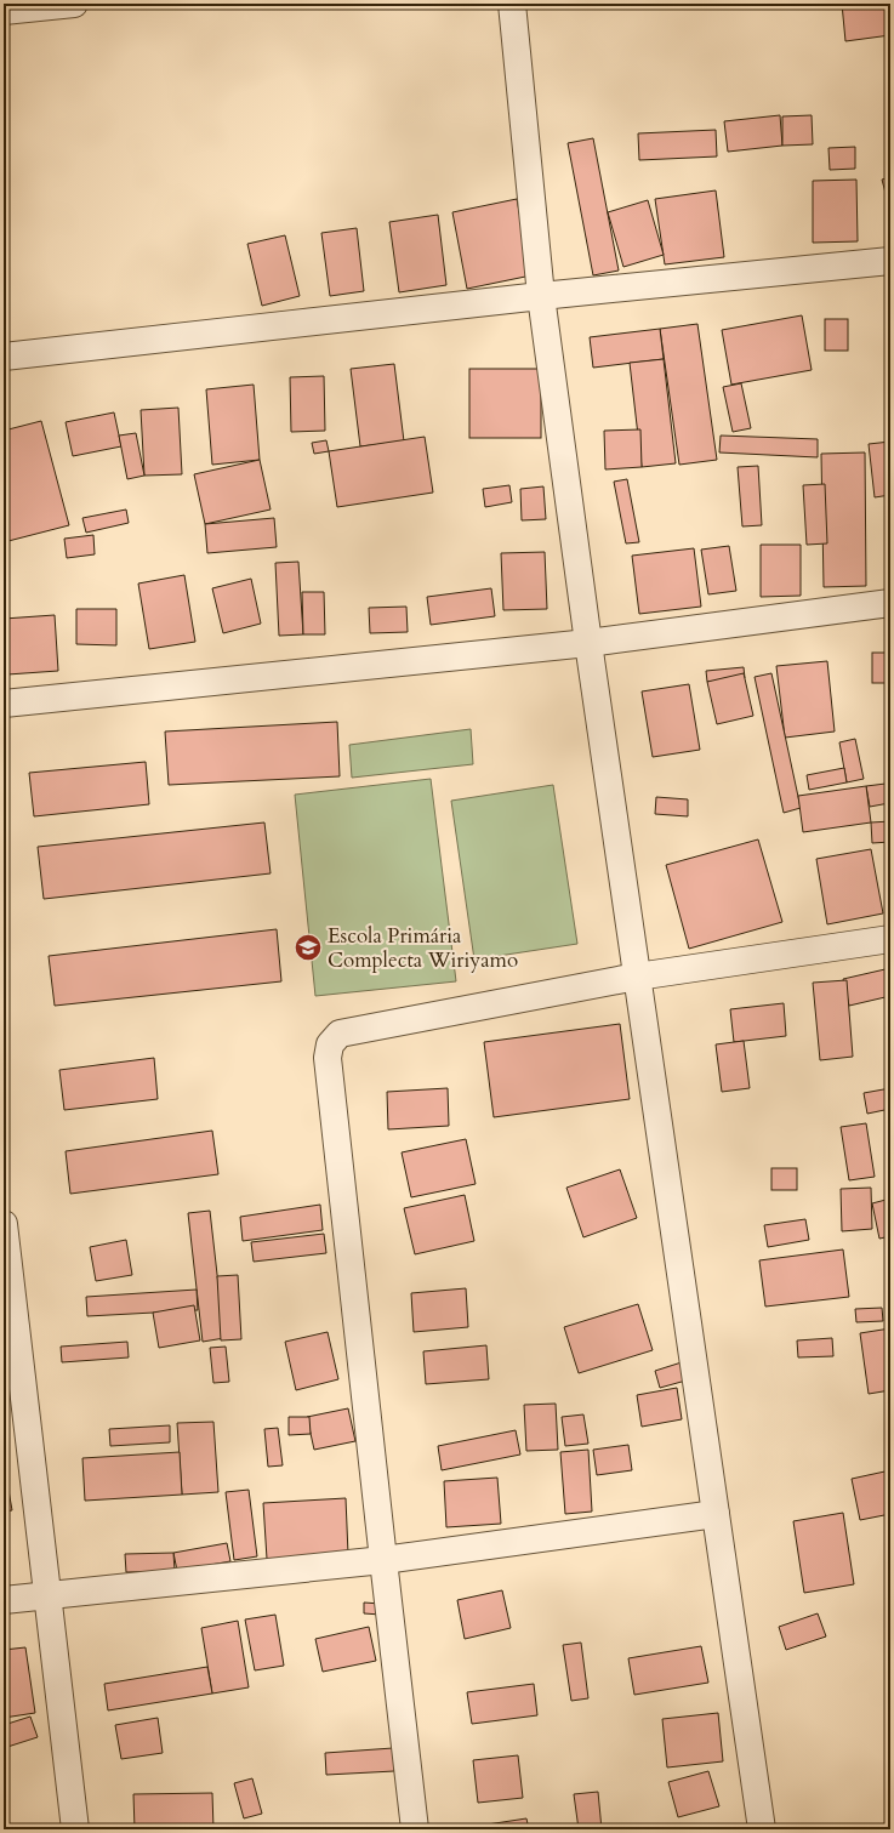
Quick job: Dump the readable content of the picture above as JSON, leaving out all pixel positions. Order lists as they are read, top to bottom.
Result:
{
  "places": {
    "school or university": ["Escola Primária Complecta Wiriyamo"]
  }
}
